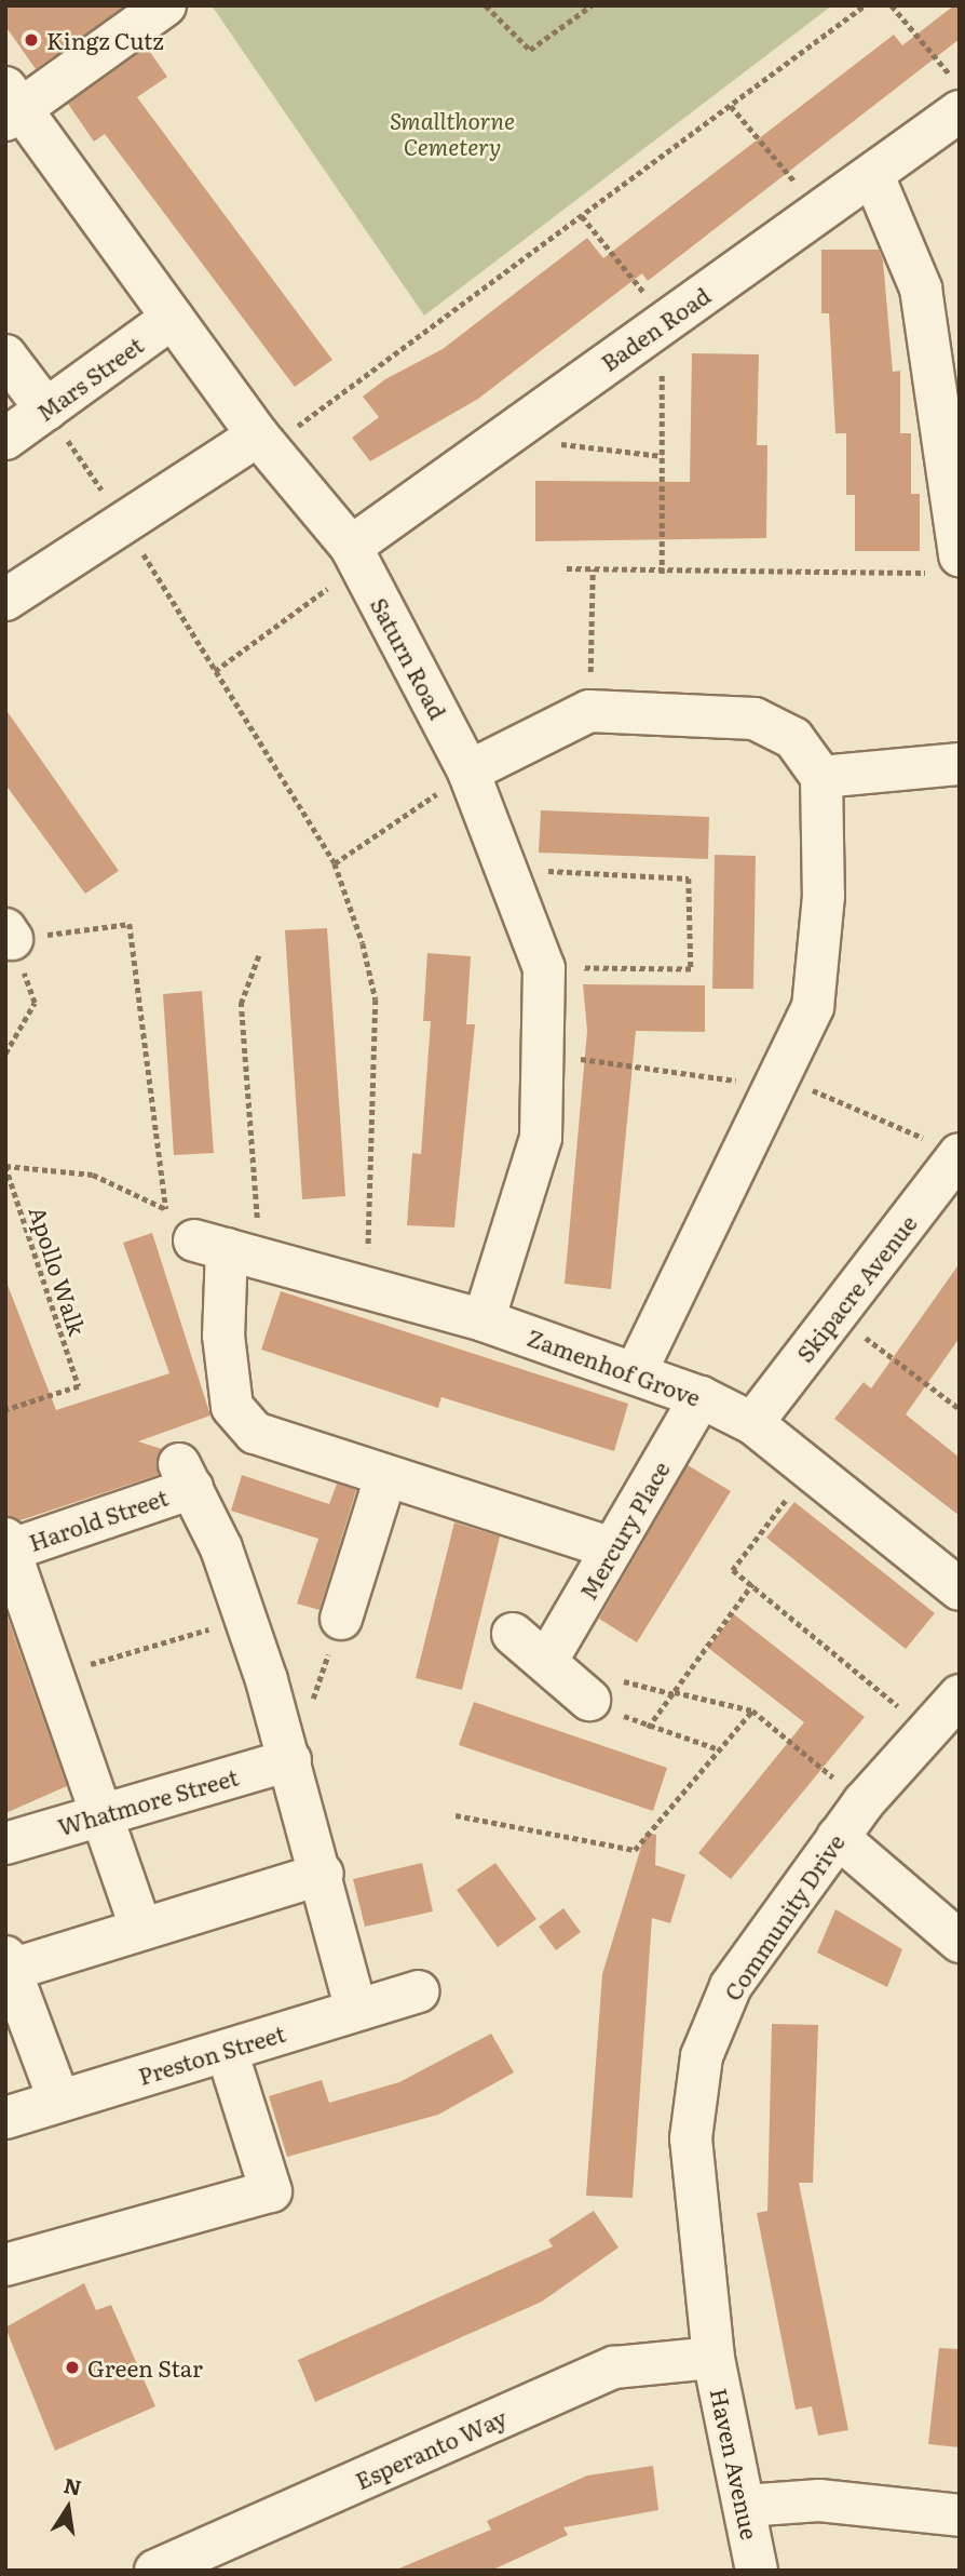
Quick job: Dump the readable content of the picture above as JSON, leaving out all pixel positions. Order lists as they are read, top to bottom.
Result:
{
  "streets": {
    "street": [
      "Baden Road",
      "Mars Street",
      "Saturn Road",
      "Skipacre Avenue",
      "Zamenhof Grove",
      "Harold Street",
      "Mercury Place",
      "Whatmore Street",
      "Community Drive",
      "Preston Street",
      "Esperanto Way",
      "Haven Avenue"
    ],
    "path": ["Apollo Walk"]
  },
  "crossings": [
    ["Baden Road", "Saturn Road"],
    ["Mars Street", "Saturn Road"],
    ["Saturn Road", "Zamenhof Grove"],
    ["Skipacre Avenue", "Zamenhof Grove"],
    ["Zamenhof Grove", "Mercury Place"],
    ["Community Drive", "Esperanto Way"],
    ["Community Drive", "Haven Avenue"],
    ["Esperanto Way", "Haven Avenue"]
  ],
  "parks": ["Smallthorne Cemetery"],
  "places": ["Kingz Cutz", "Green Star"],
  "north": "top"
}
